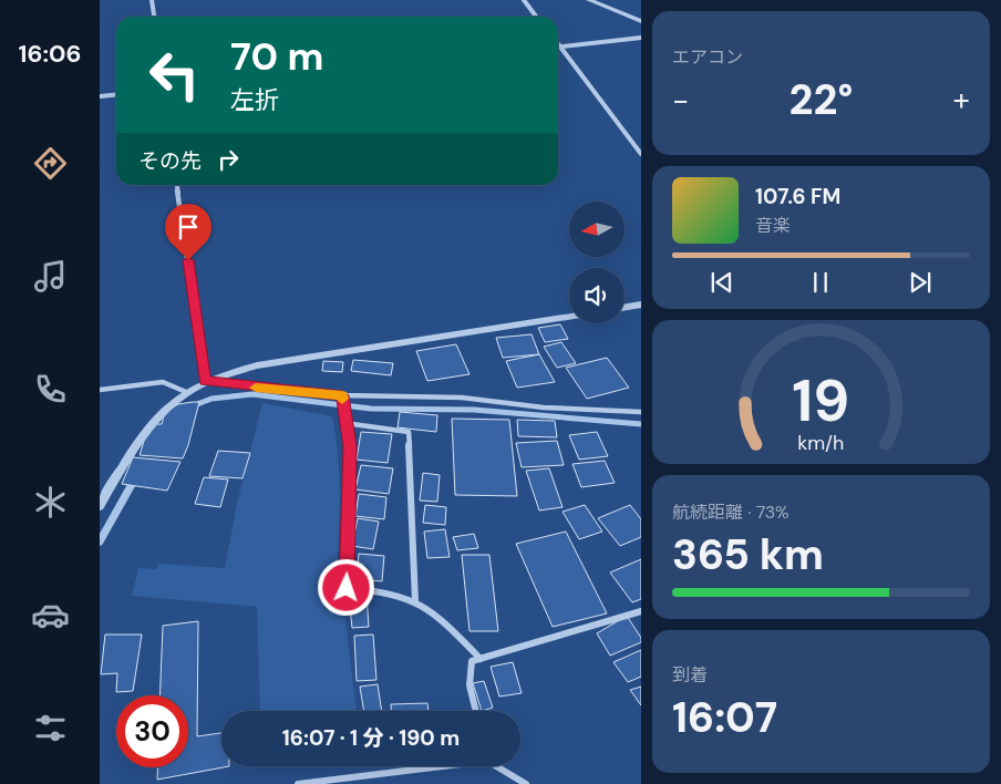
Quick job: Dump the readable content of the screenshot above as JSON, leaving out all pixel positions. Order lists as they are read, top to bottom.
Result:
{
  "north": "left",
  "page": {
    "tabs": "16:06",
    "tile": [
      "エアコン",
      ["航続距離 · 73%", "365 km"],
      ["到着", "16:07"]
    ],
    "turn": ["70 m", "左折"],
    "heat": ["−", "22°", "+"],
    "then": "その先",
    "song": ["107.6 FM", "音楽"],
    "limit": "30",
    "trip": "16:07 · 1 分 · 190 m",
    "gauge": ["19", "km/h"]
  }
}
